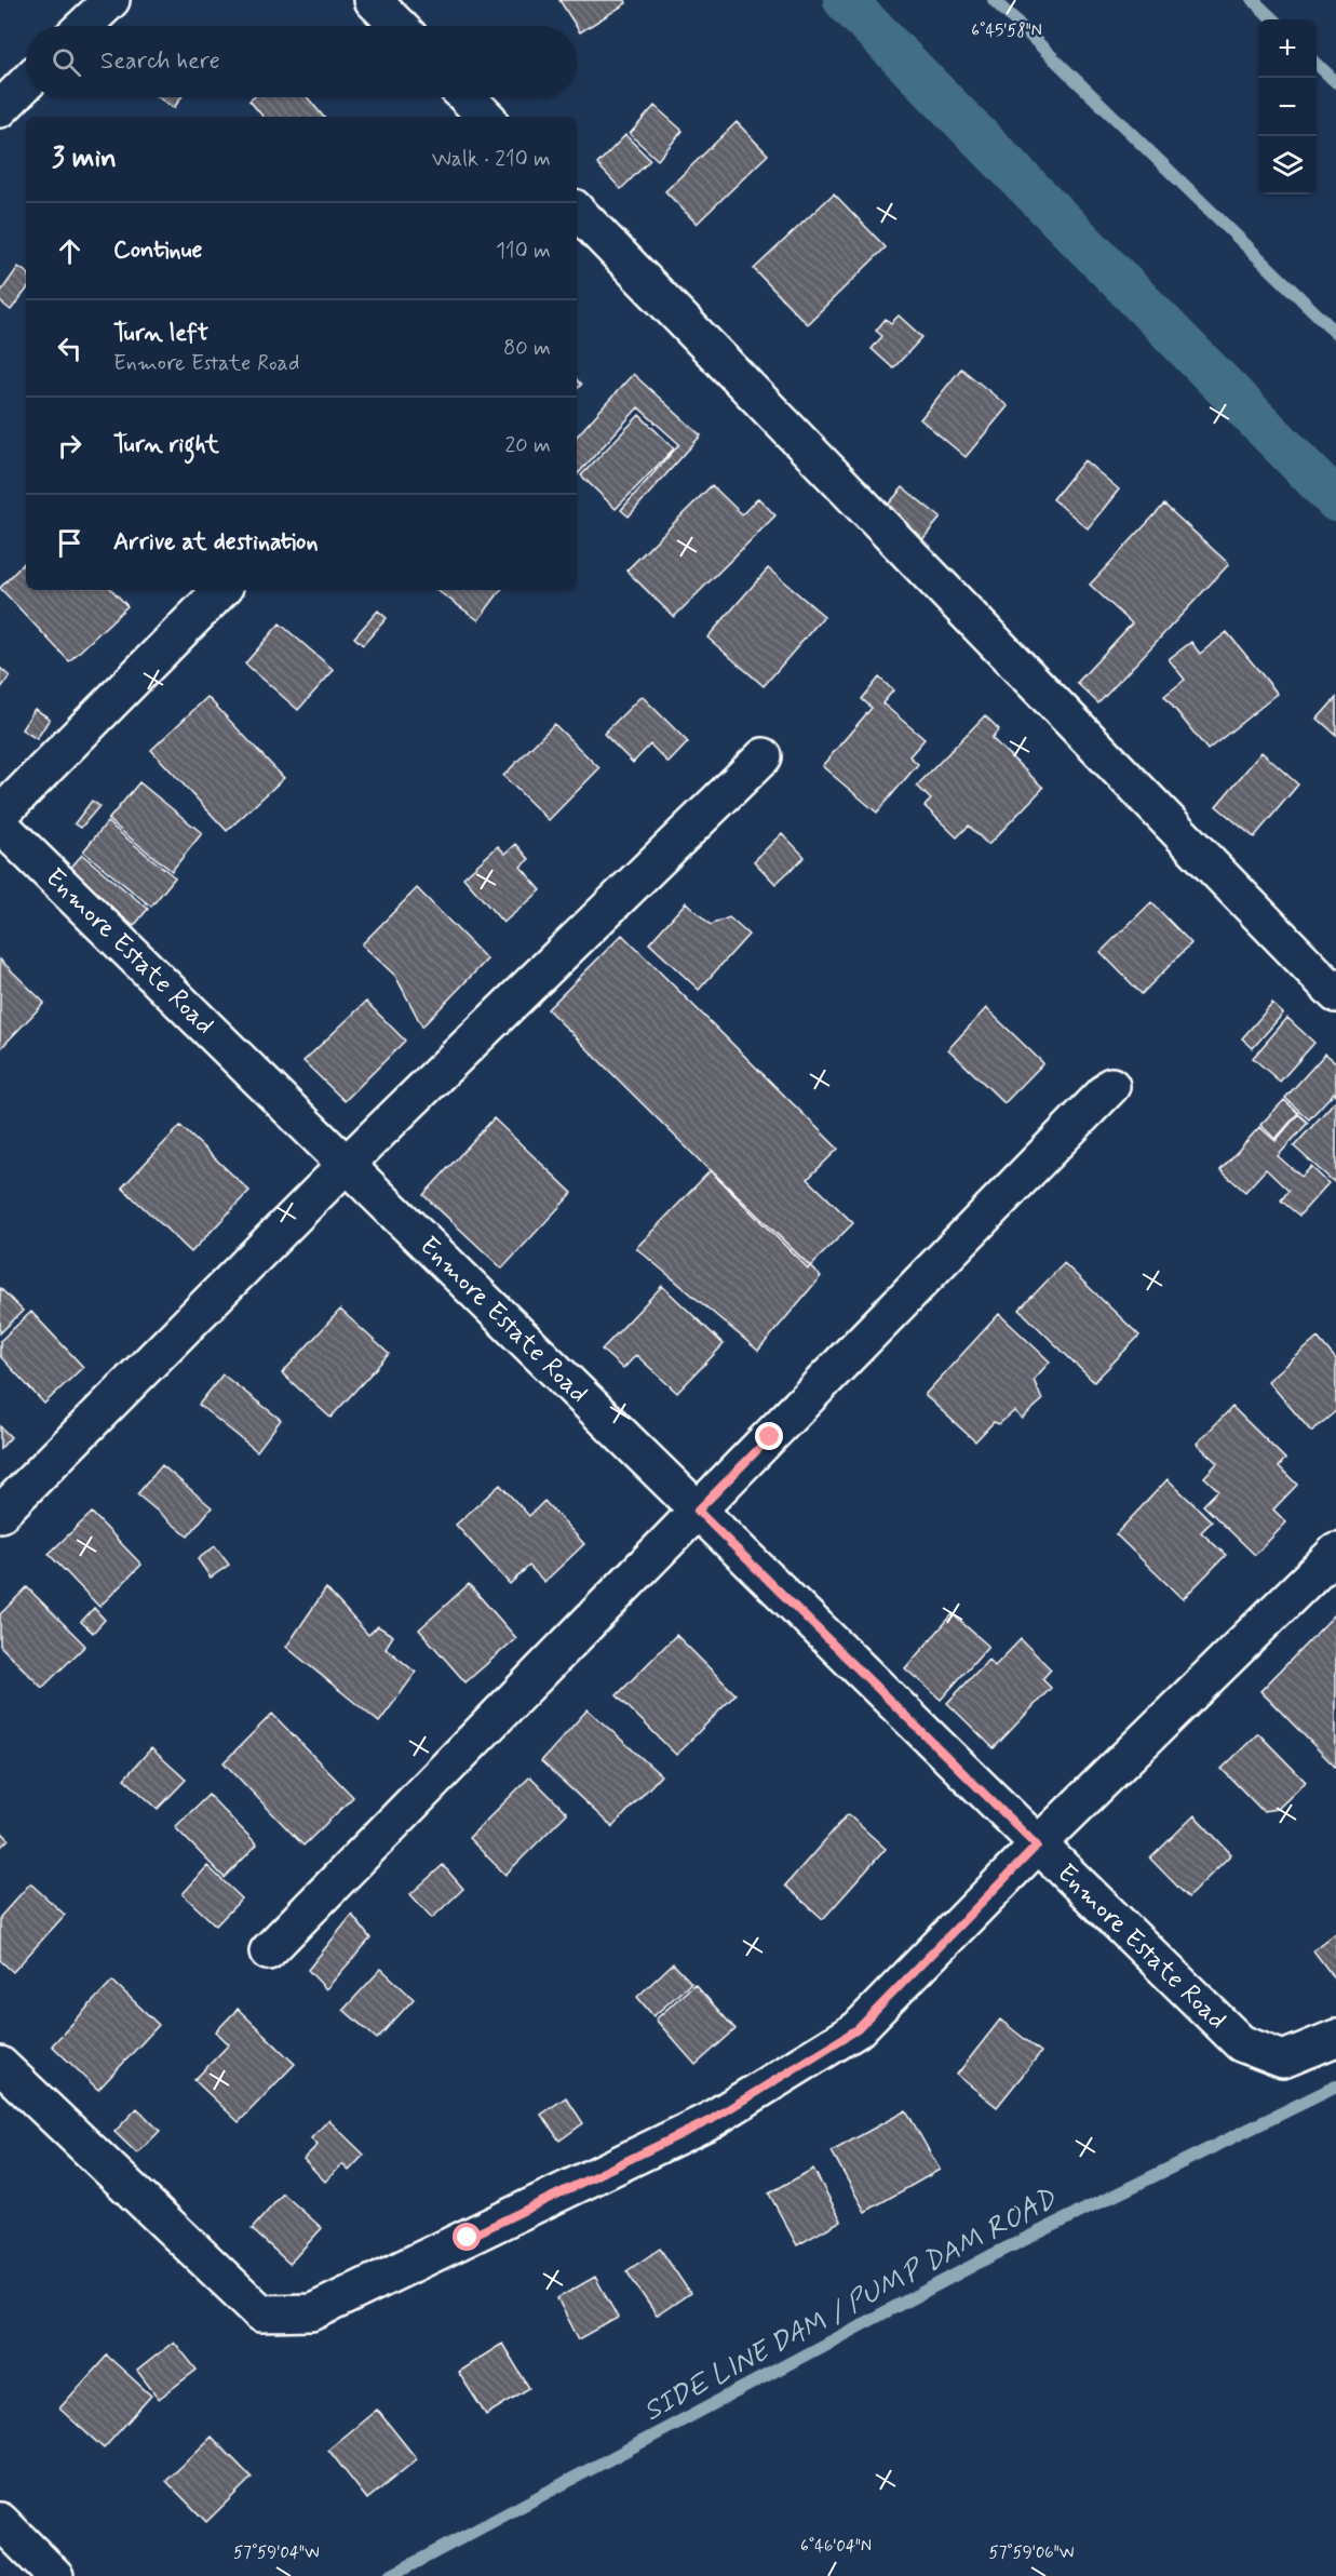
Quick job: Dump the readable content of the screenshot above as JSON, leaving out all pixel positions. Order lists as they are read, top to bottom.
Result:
{
  "streets": {
    "street": ["Enmore Estate Road"]
  },
  "water": ["SIDE LINE DAM / PUMP DAM ROAD"],
  "page": {
    "map_buttons": ["+", "−"],
    "search": "Search here",
    "heading": ["3 min", "Walk · 210 m"],
    "list": [
      ["Continue", "110 m"],
      ["Turn left", "Enmore Estate Road", "80 m"],
      ["Turn right", "20 m"],
      "Arrive at destination"
    ]
  },
  "coordinates": [
    "6°45'58\"N",
    "6°46'04\"N",
    "57°59'04\"W",
    "57°59'06\"W"
  ]
}
